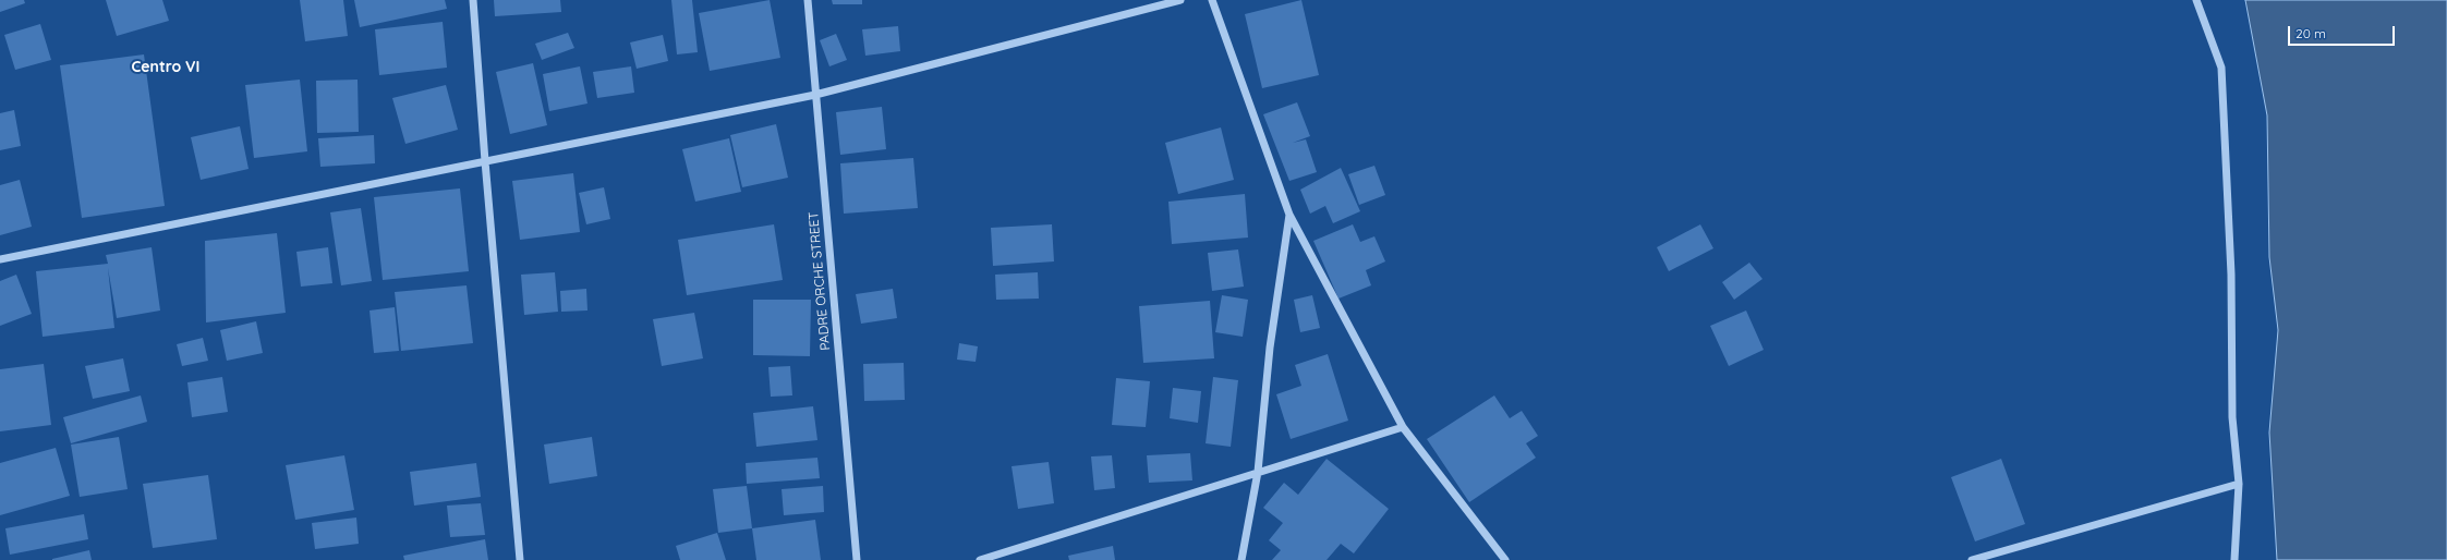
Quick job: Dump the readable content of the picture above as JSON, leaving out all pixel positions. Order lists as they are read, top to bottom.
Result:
{
  "streets": {
    "street": ["PADRE ORCHE STREET"]
  },
  "districts": ["Centro VI"],
  "scale_bar": "20 m"
}
